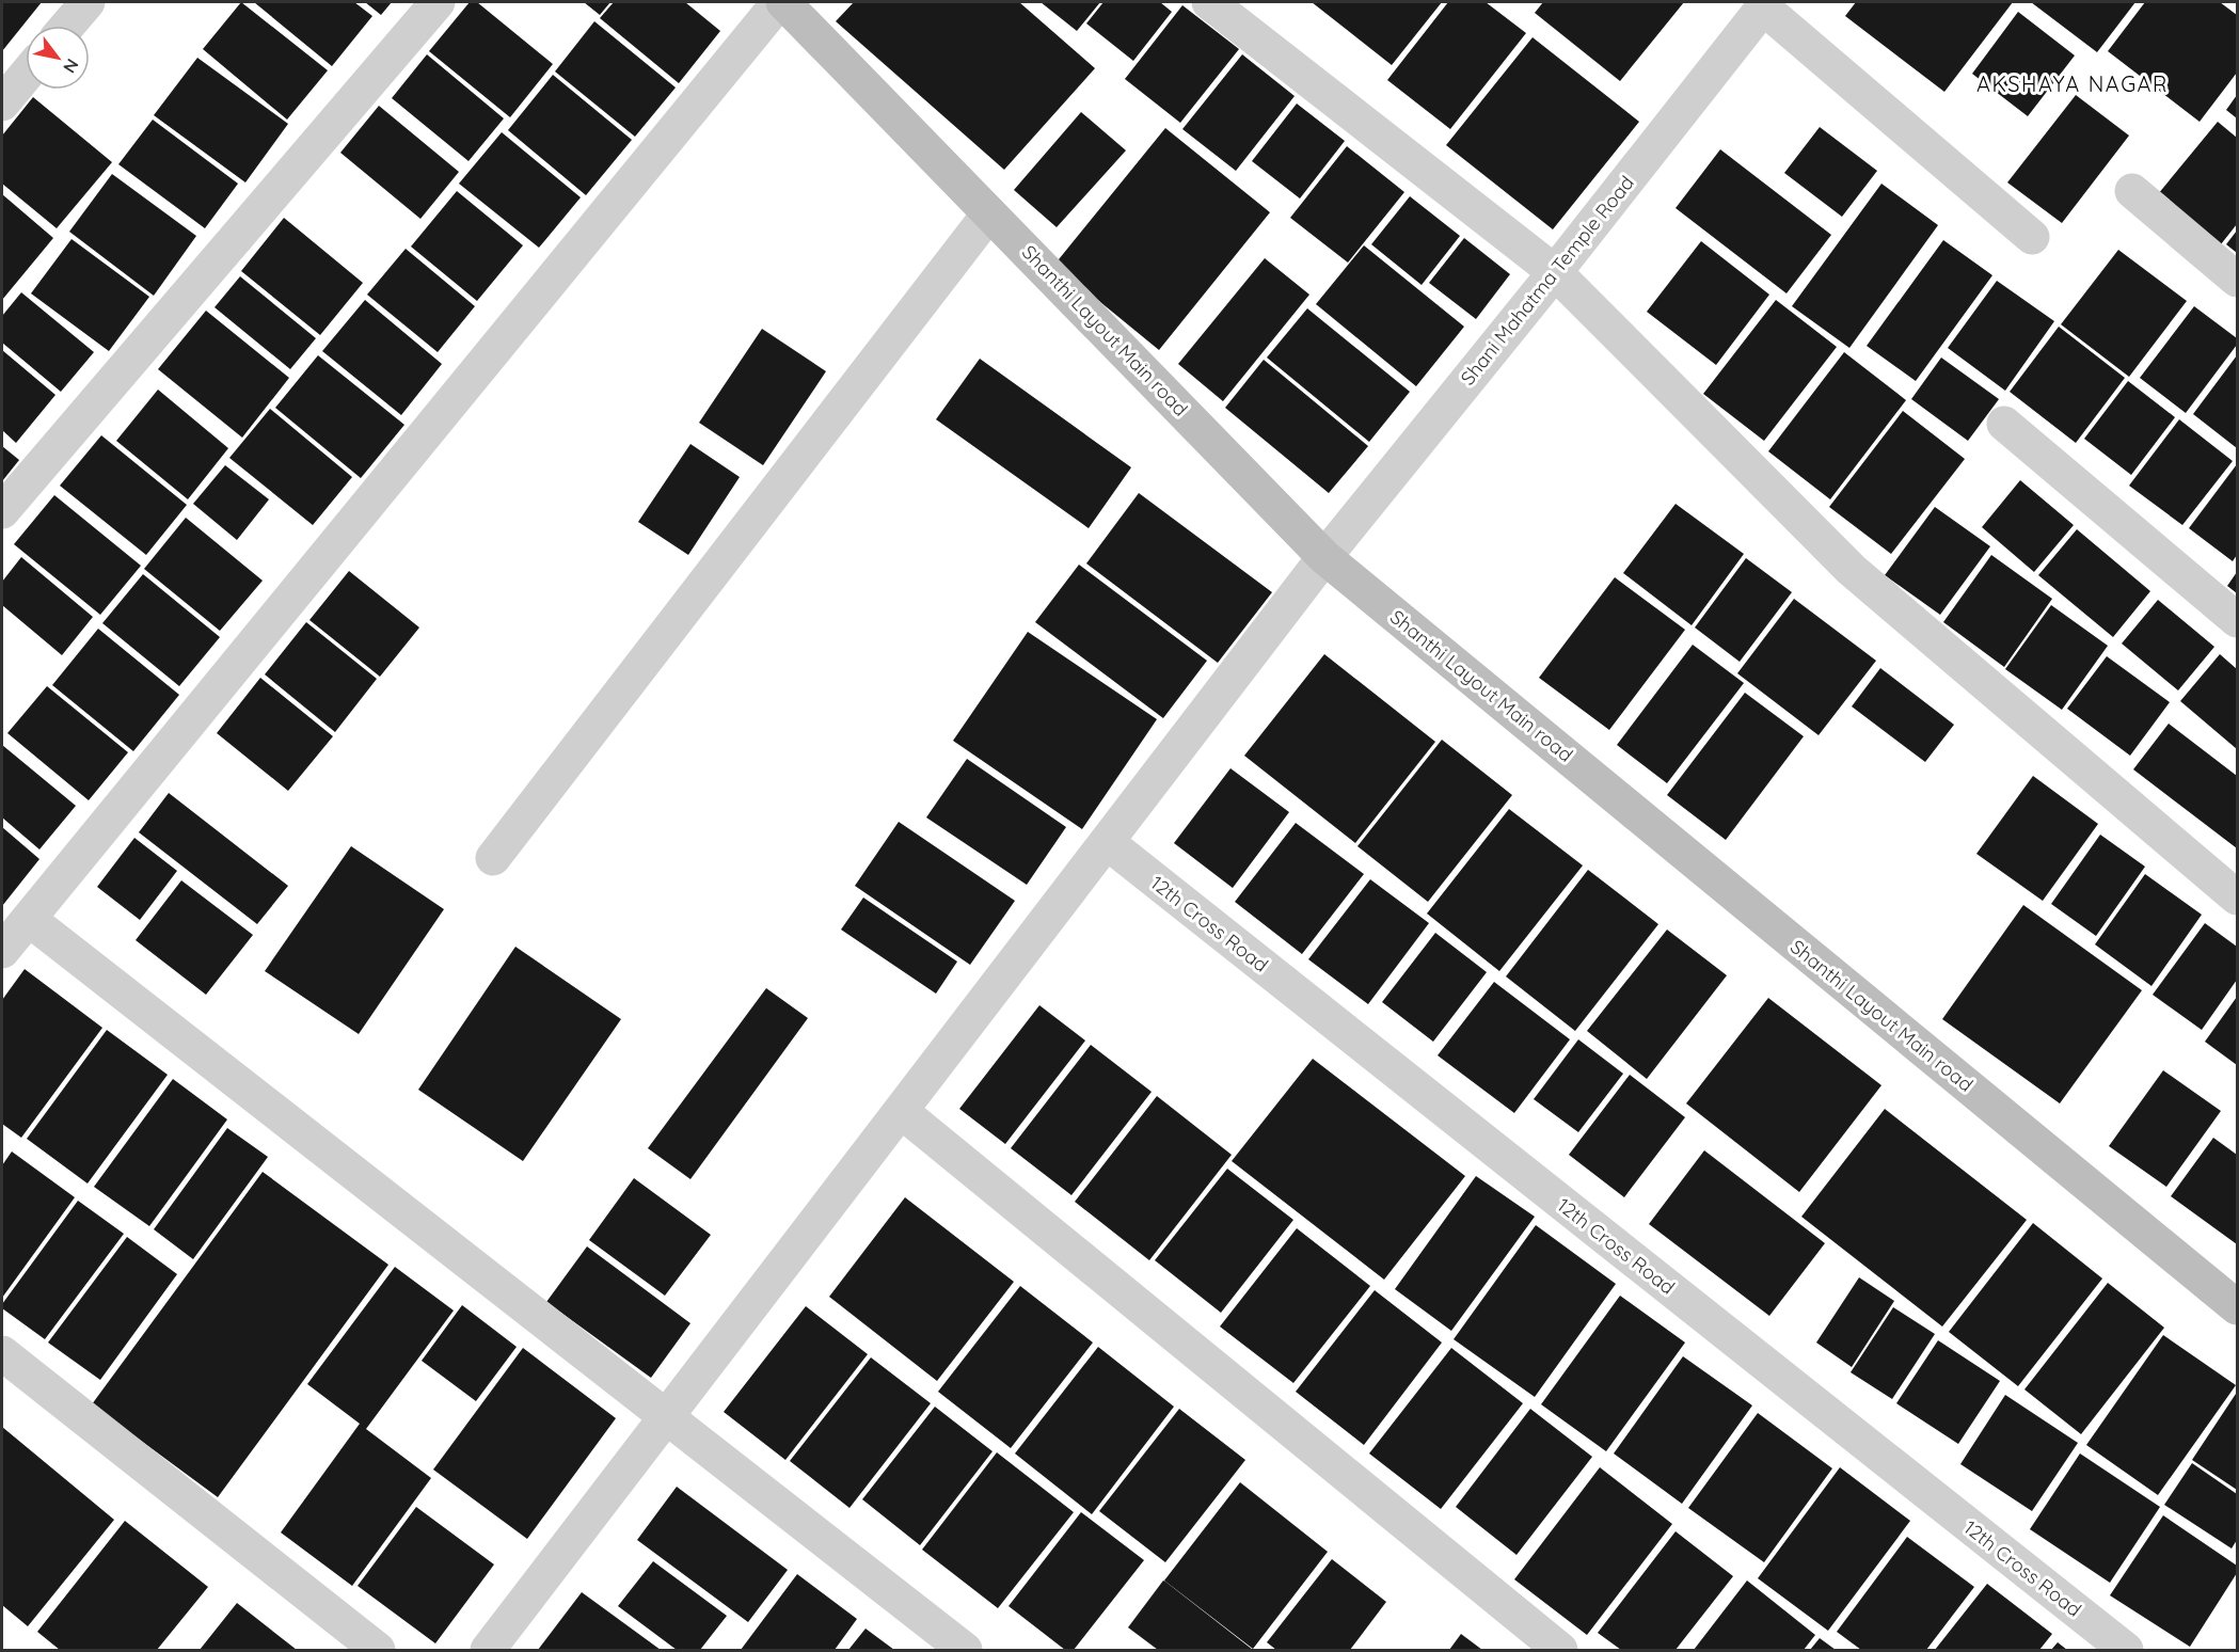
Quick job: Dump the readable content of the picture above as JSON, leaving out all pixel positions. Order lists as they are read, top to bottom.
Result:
{
  "streets": {
    "street": ["Shani Mahatma Temple Road", "Shanthi Layout Main road", "12th Cross Road"]
  },
  "crossings": [
    ["Shani Mahatma Temple Road", "Shanthi Layout Main road"],
    ["Shani Mahatma Temple Road", "12th Cross Road"]
  ],
  "districts": ["AKSHAYA NAGAR"],
  "north": "bottom right"
}
